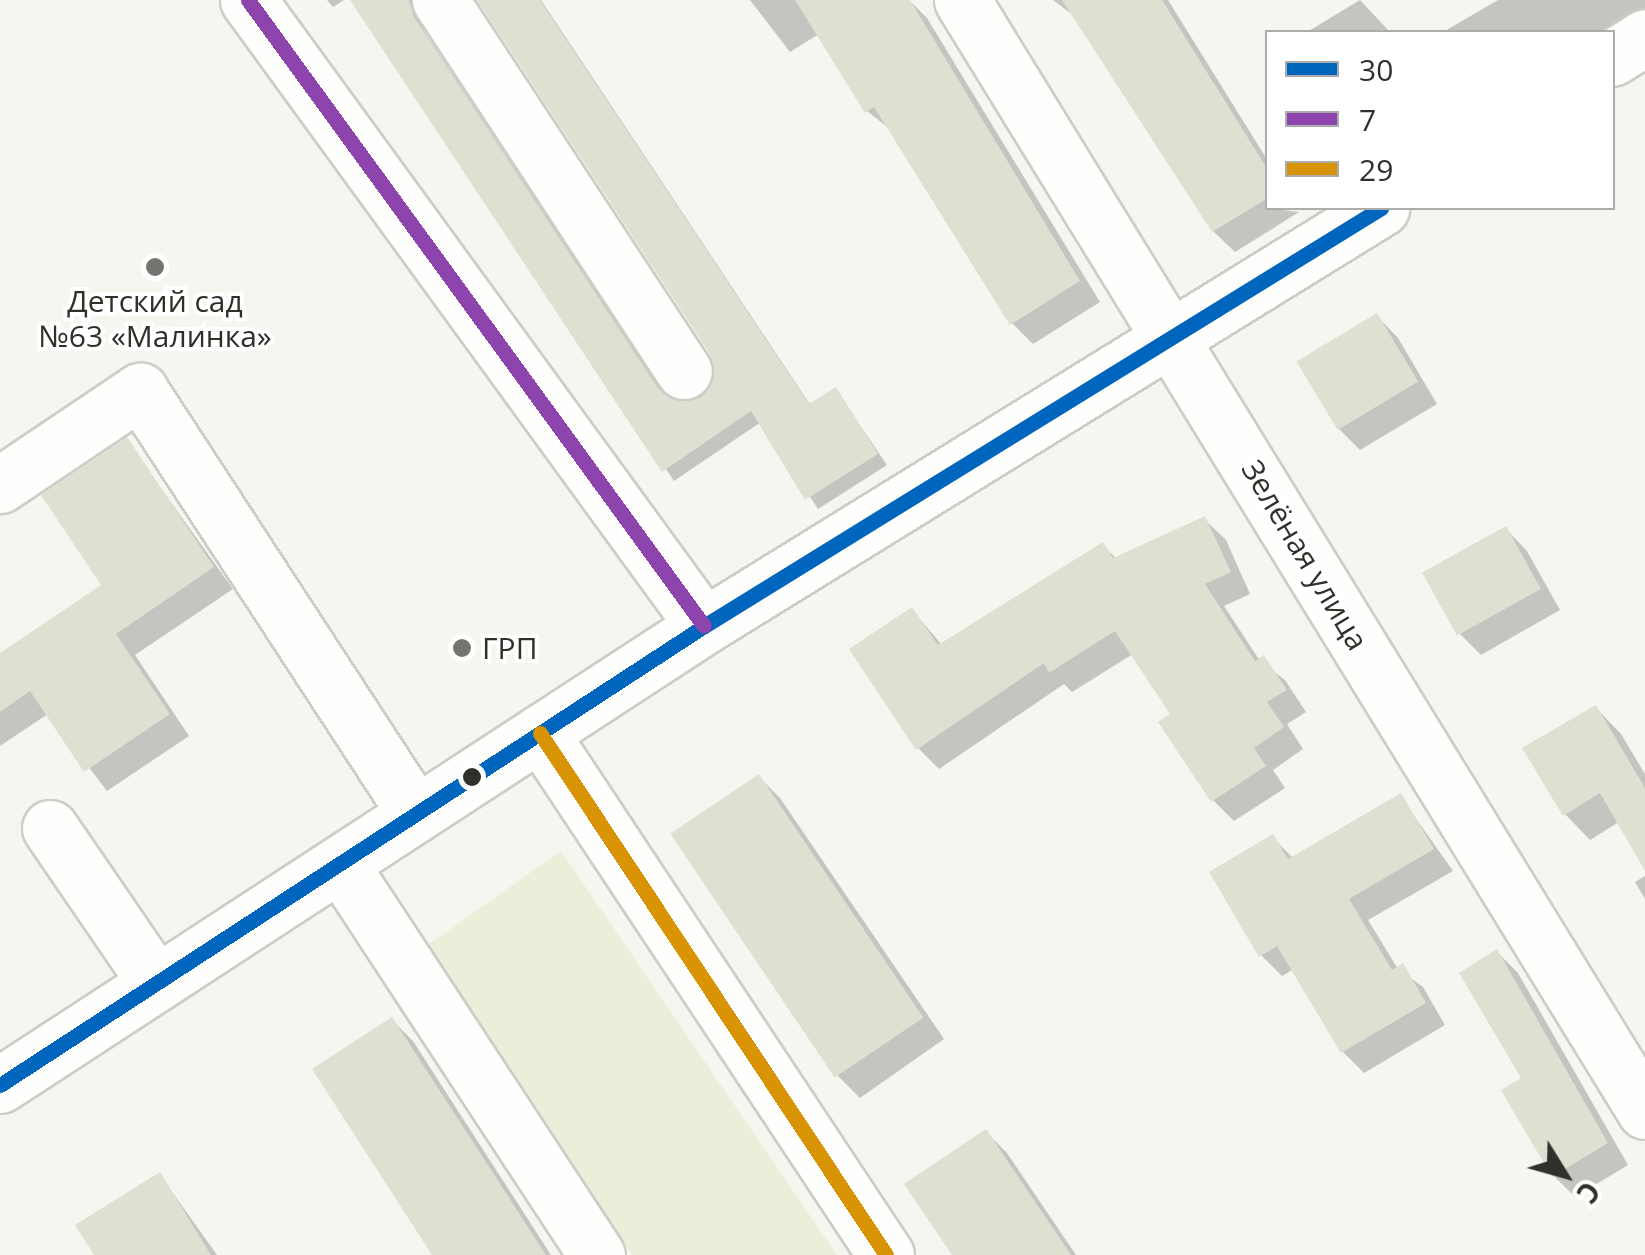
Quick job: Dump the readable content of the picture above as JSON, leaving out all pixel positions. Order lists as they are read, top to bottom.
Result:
{
  "streets": {
    "street": ["Зелёная улица"]
  },
  "places": ["Детский сад №63 «Малинка»", "ГРП"],
  "lines": ["transit line 7", "transit line 30", "transit line 29"],
  "legend": ["30", "7", "29"],
  "north": "bottom right"
}
